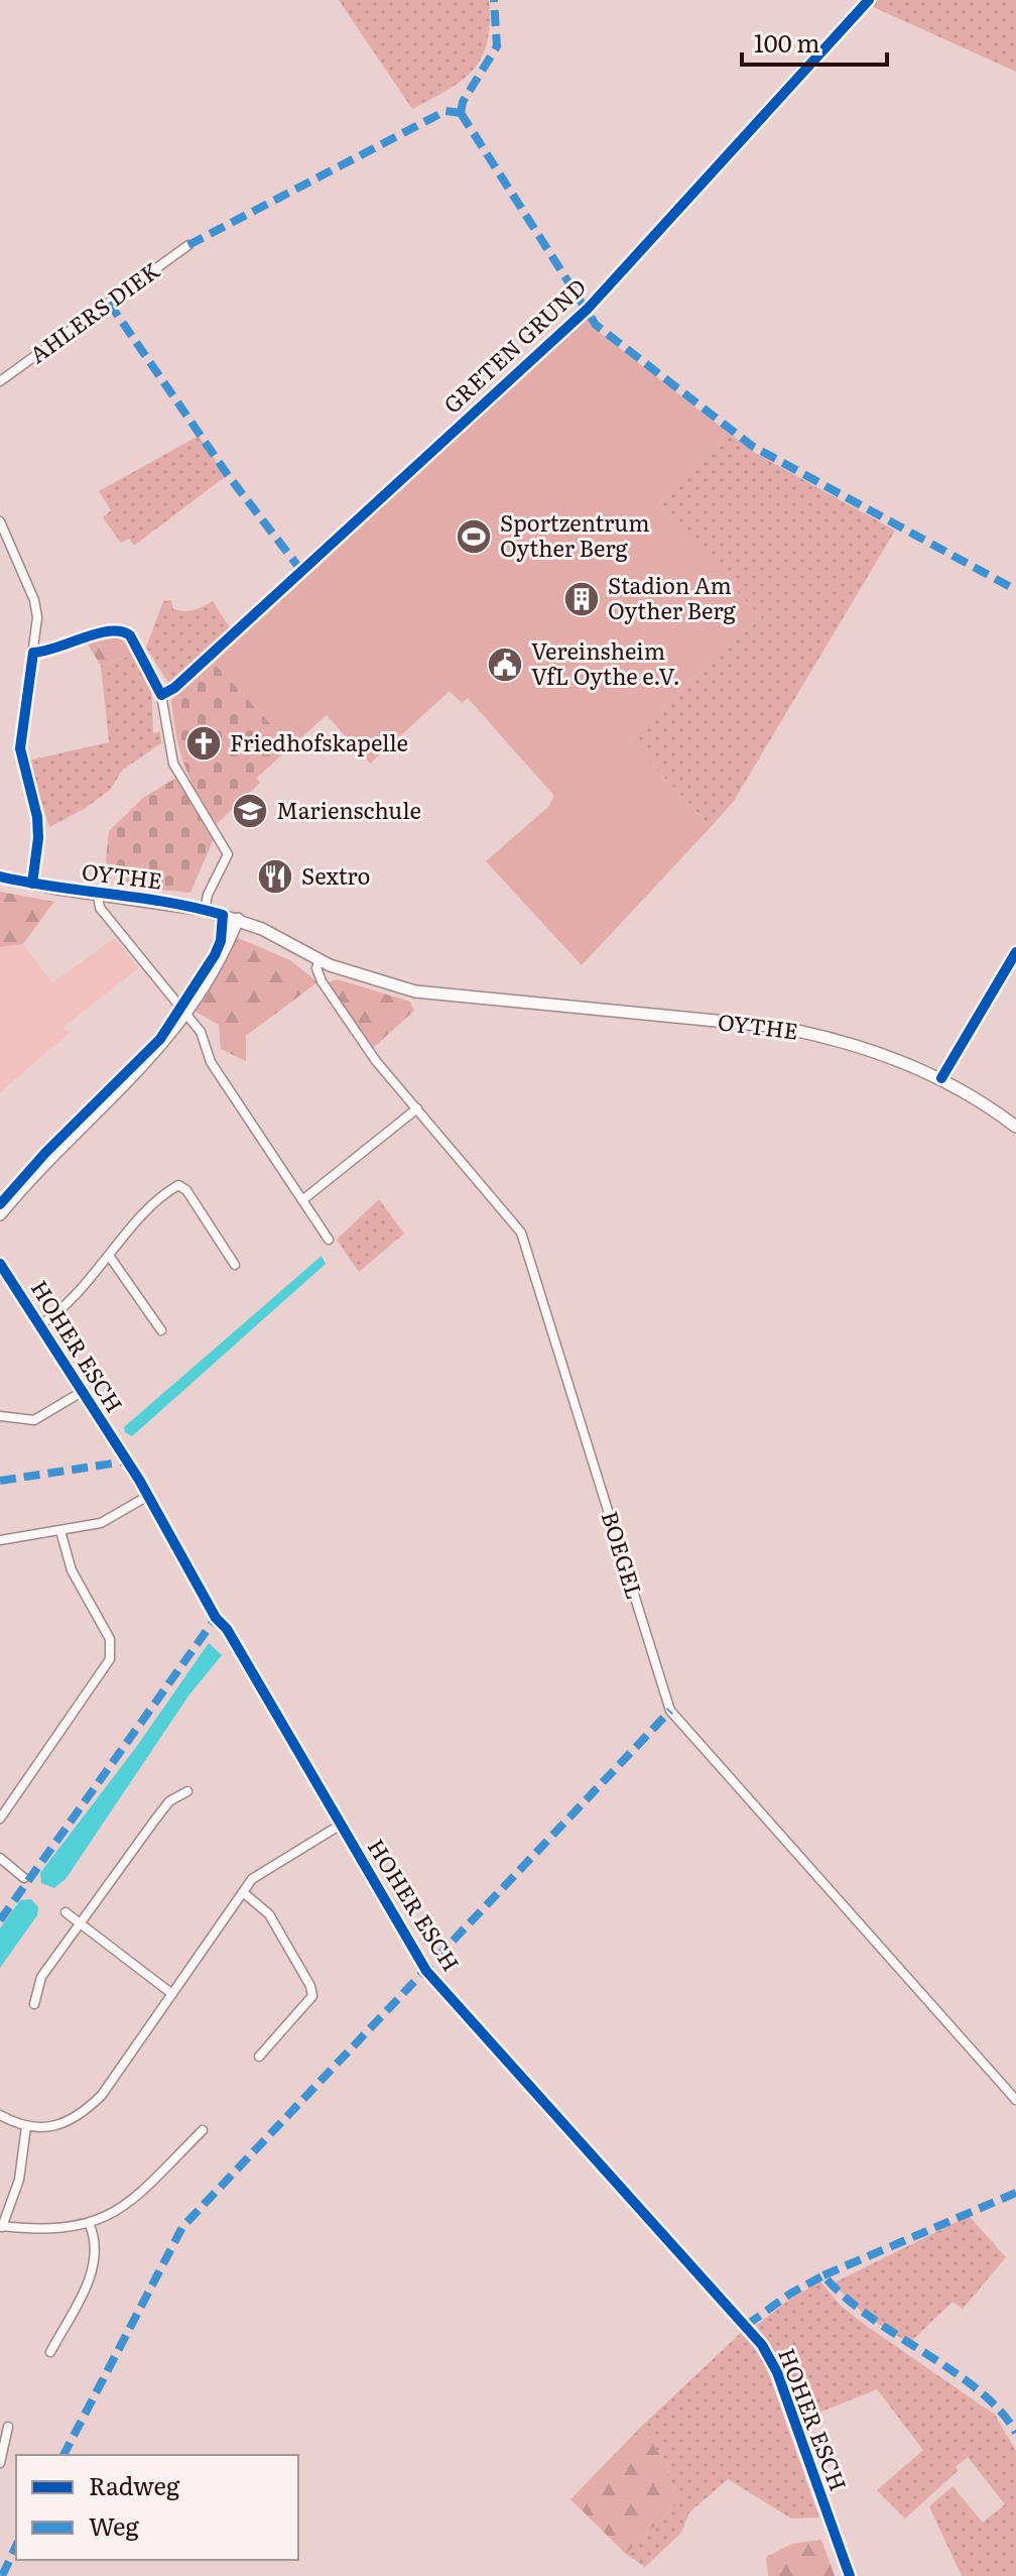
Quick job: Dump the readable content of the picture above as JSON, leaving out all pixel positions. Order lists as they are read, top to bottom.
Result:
{
  "streets": {
    "main road": ["OYTHE"],
    "street": [
      "AHLERS DIEK",
      "GRETEN GRUND",
      "HOHER ESCH",
      "BOEGEL"
    ]
  },
  "crossings": [
    ["OYTHE", "BOEGEL"]
  ],
  "places": {
    "sports": ["Sportzentrum Oyther Berg"],
    "building": ["Stadion Am Oyther Berg"],
    "public building": ["Vereinsheim VfL Oythe e.V."],
    "church": ["Friedhofskapelle"],
    "school or university": ["Marienschule"],
    "restaurant": ["Sextro"]
  },
  "legend": ["Radweg", "Weg"],
  "scale_bar": "100 m"
}
